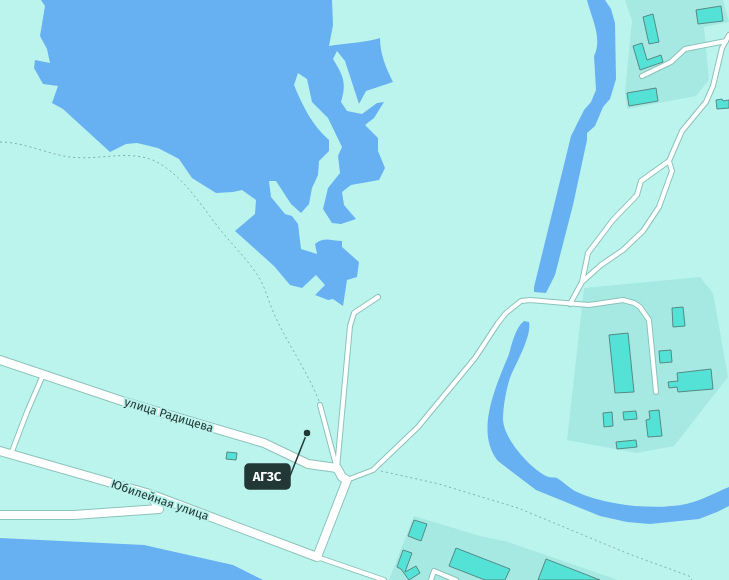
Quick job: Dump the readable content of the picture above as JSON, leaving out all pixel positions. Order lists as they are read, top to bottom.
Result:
{
  "streets": {
    "street": ["улица Радищева", "Юбилейная улица"]
  },
  "places": ["АГЗС"]
}
